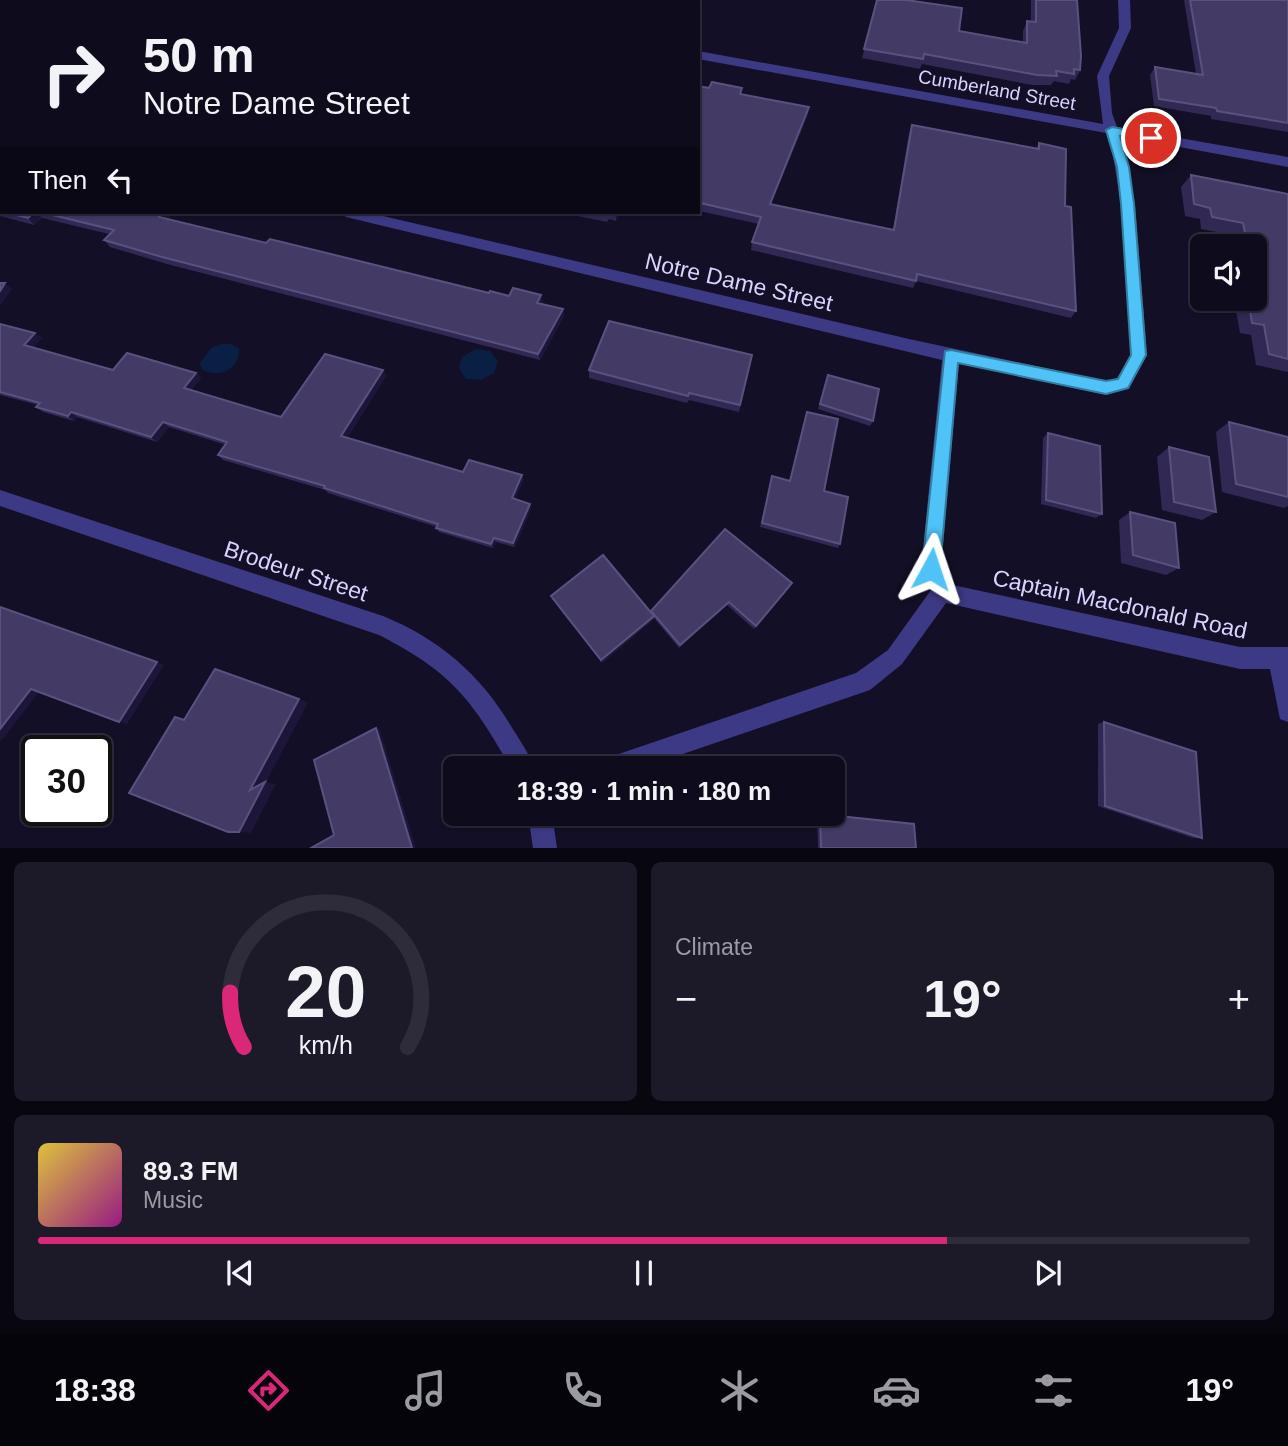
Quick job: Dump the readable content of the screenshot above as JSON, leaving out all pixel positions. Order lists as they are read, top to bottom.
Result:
{
  "streets": {
    "street": [
      "Cumberland Street",
      "Notre Dame Street",
      "Brodeur Street",
      "Captain Macdonald Road"
    ]
  },
  "crossings": [
    ["Cumberland Street", "Notre Dame Street"]
  ],
  "page": {
    "turn": ["50 m", "Notre Dame Street"],
    "then": "Then",
    "limit": "30",
    "trip": "18:39 · 1 min · 180 m",
    "tile": "Climate",
    "heat": ["−", "19°", "+"],
    "song": ["89.3 FM", "Music"],
    "tabs": ["18:38", "19°"],
    "gauge": ["20", "km/h"]
  }
}
